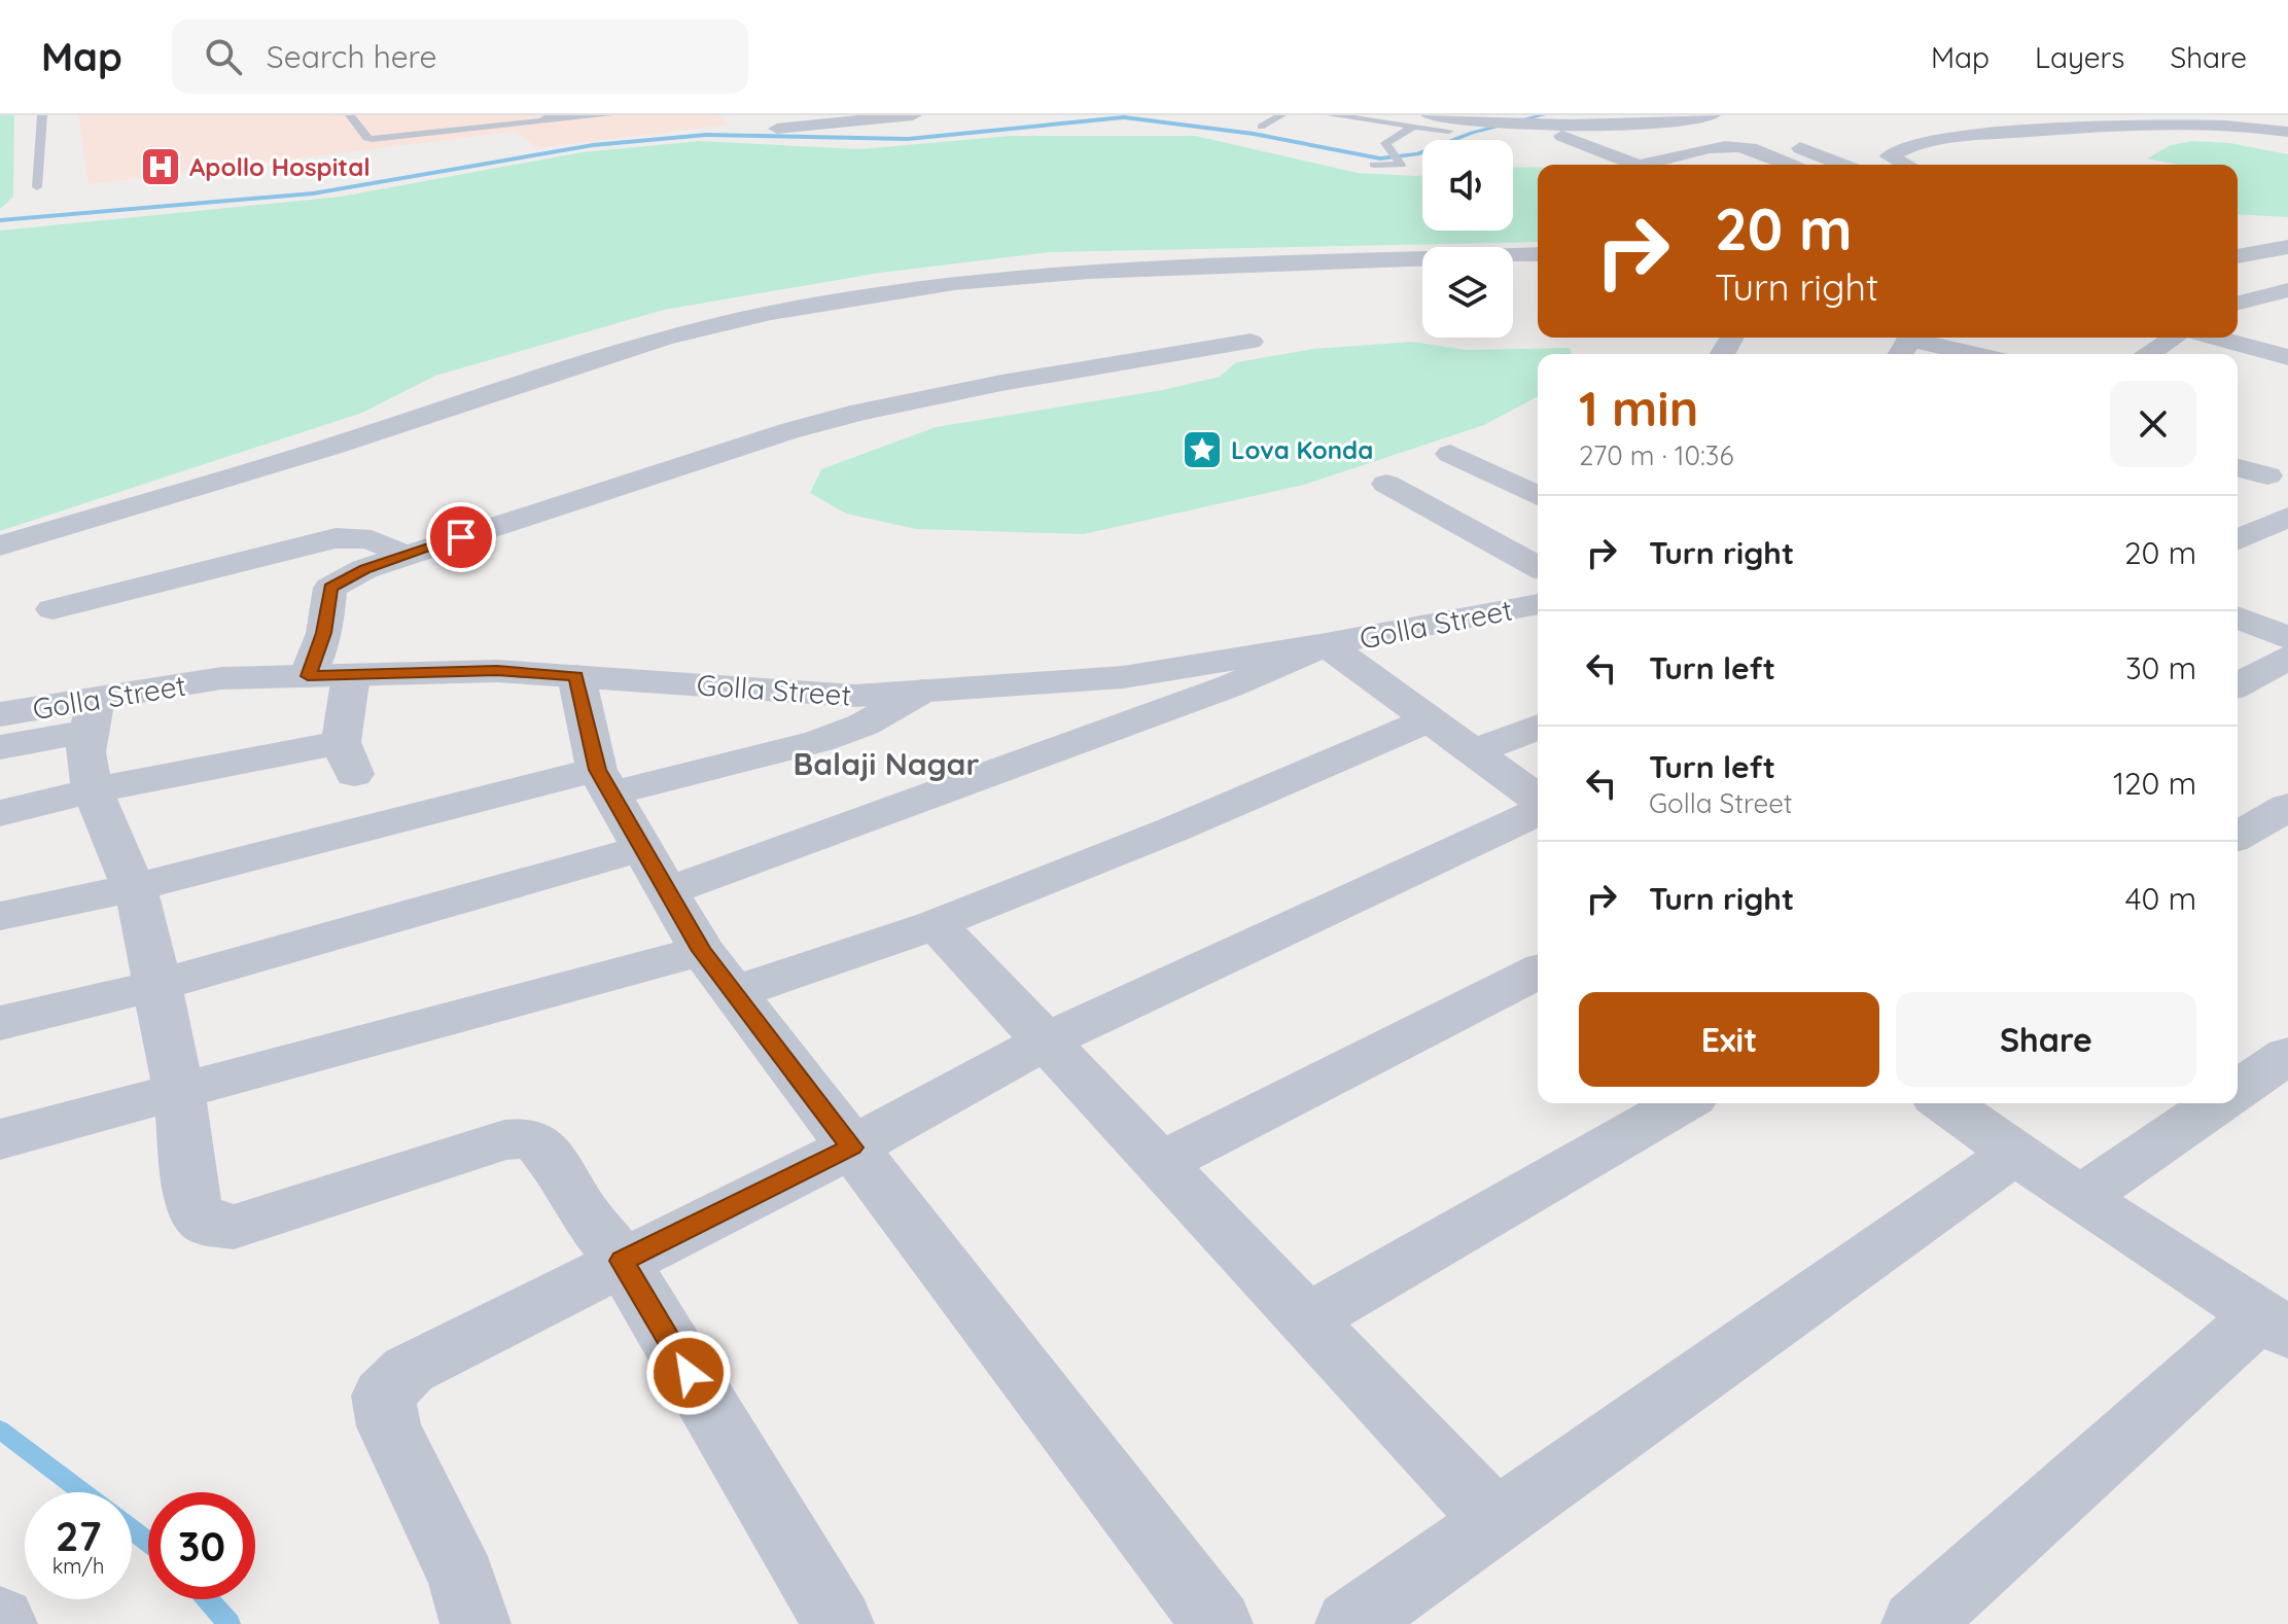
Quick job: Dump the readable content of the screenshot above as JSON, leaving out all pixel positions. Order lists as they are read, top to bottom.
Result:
{
  "streets": {
    "street": ["Golla Street"]
  },
  "districts": ["Balaji Nagar"],
  "places": {
    "hospital": ["Apollo Hospital"],
    "place": ["Lova Konda"]
  },
  "page": {
    "header": "Map",
    "search": "Search here",
    "nav": ["Map", "Layers", "Share"],
    "turn": ["20 m", "Turn right"],
    "heading": ["1 min", "270 m · 10:36"],
    "list": [
      {
        "name": "Turn right",
        "value": "20 m"
      },
      {
        "name": "Turn left",
        "value": "30 m"
      },
      {
        "name": "Turn left",
        "note": "Golla Street",
        "value": "120 m"
      },
      {
        "name": "Turn right",
        "value": "40 m"
      }
    ],
    "buttons": ["Exit", "Share"],
    "speed": "27 km/h",
    "limit": "30"
  }
}
